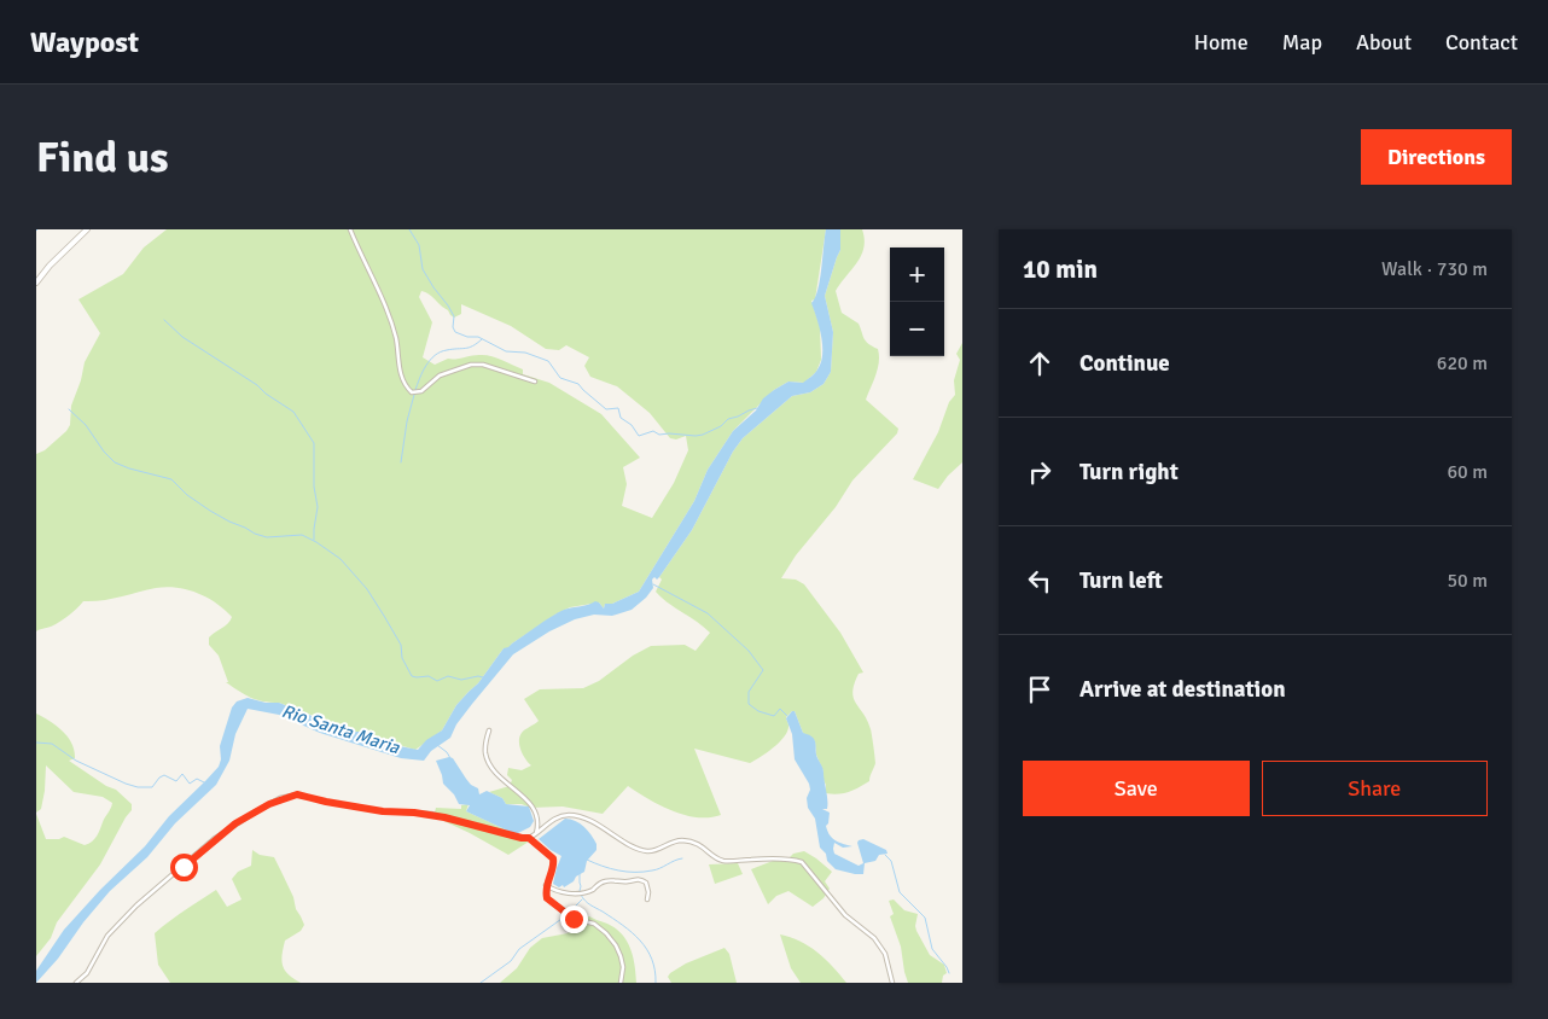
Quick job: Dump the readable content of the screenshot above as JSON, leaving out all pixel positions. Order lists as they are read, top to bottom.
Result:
{
  "water": ["Rio Santa Maria"],
  "page": {
    "header": "Waypost",
    "nav": [
      "Home",
      "Map",
      "About",
      "Contact"
    ],
    "buttons": [
      "Directions",
      ["Save", "Share"]
    ],
    "title": "Find us",
    "heading": ["10 min", "Walk · 730 m"],
    "map_buttons": ["+", "−"],
    "list": [
      ["Continue", "620 m"],
      ["Turn right", "60 m"],
      ["Turn left", "50 m"],
      "Arrive at destination"
    ]
  }
}
